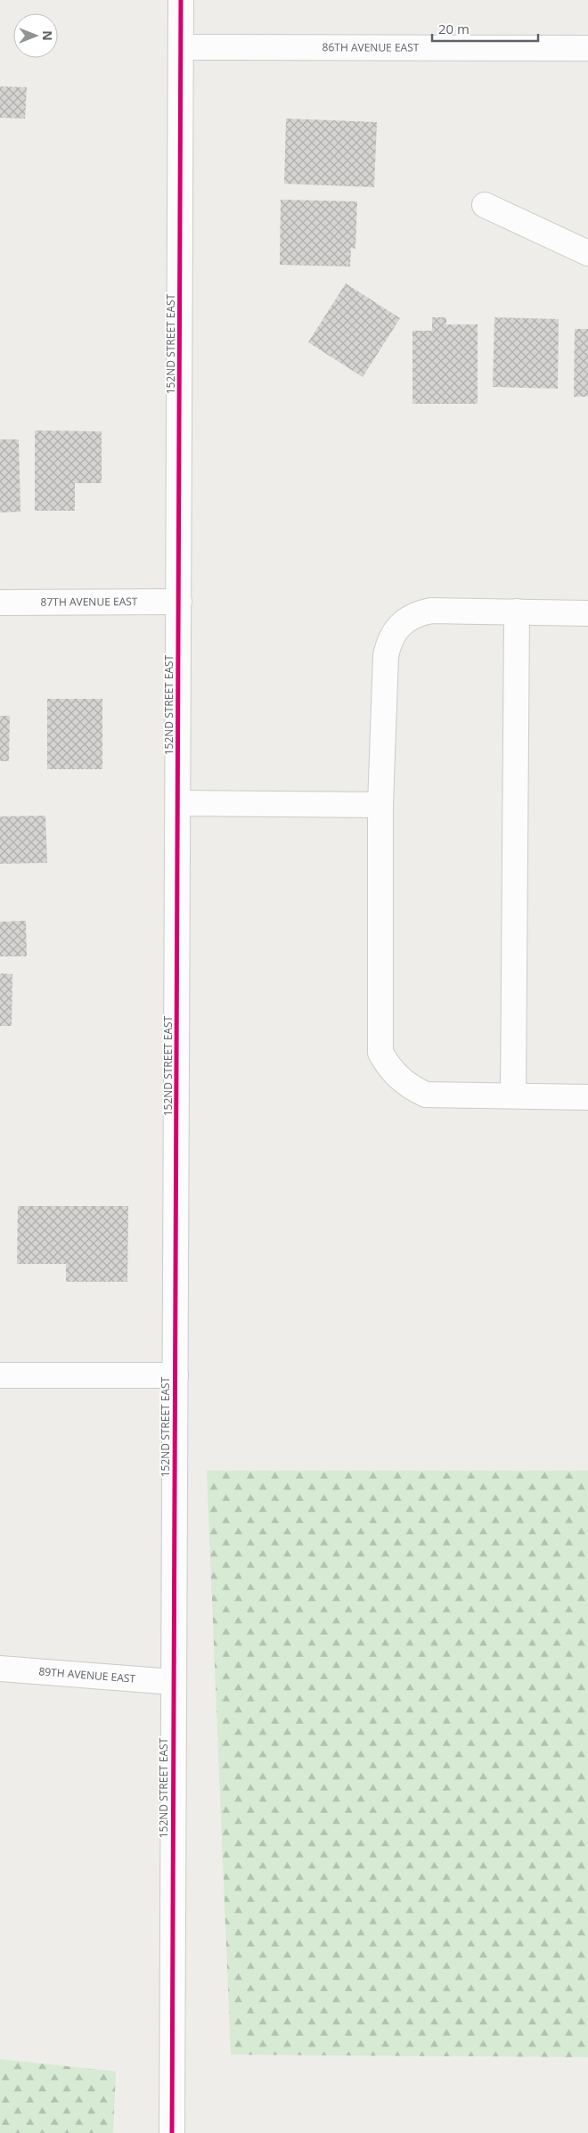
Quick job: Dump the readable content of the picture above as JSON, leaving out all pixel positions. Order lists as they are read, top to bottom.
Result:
{
  "streets": {
    "street": [
      "86TH AVENUE EAST",
      "152ND STREET EAST",
      "87TH AVENUE EAST",
      "89TH AVENUE EAST"
    ]
  },
  "crossings": [
    ["86TH AVENUE EAST", "152ND STREET EAST"],
    ["152ND STREET EAST", "87TH AVENUE EAST"],
    ["152ND STREET EAST", "89TH AVENUE EAST"]
  ],
  "scale_bar": "20 m",
  "north": "right"
}
